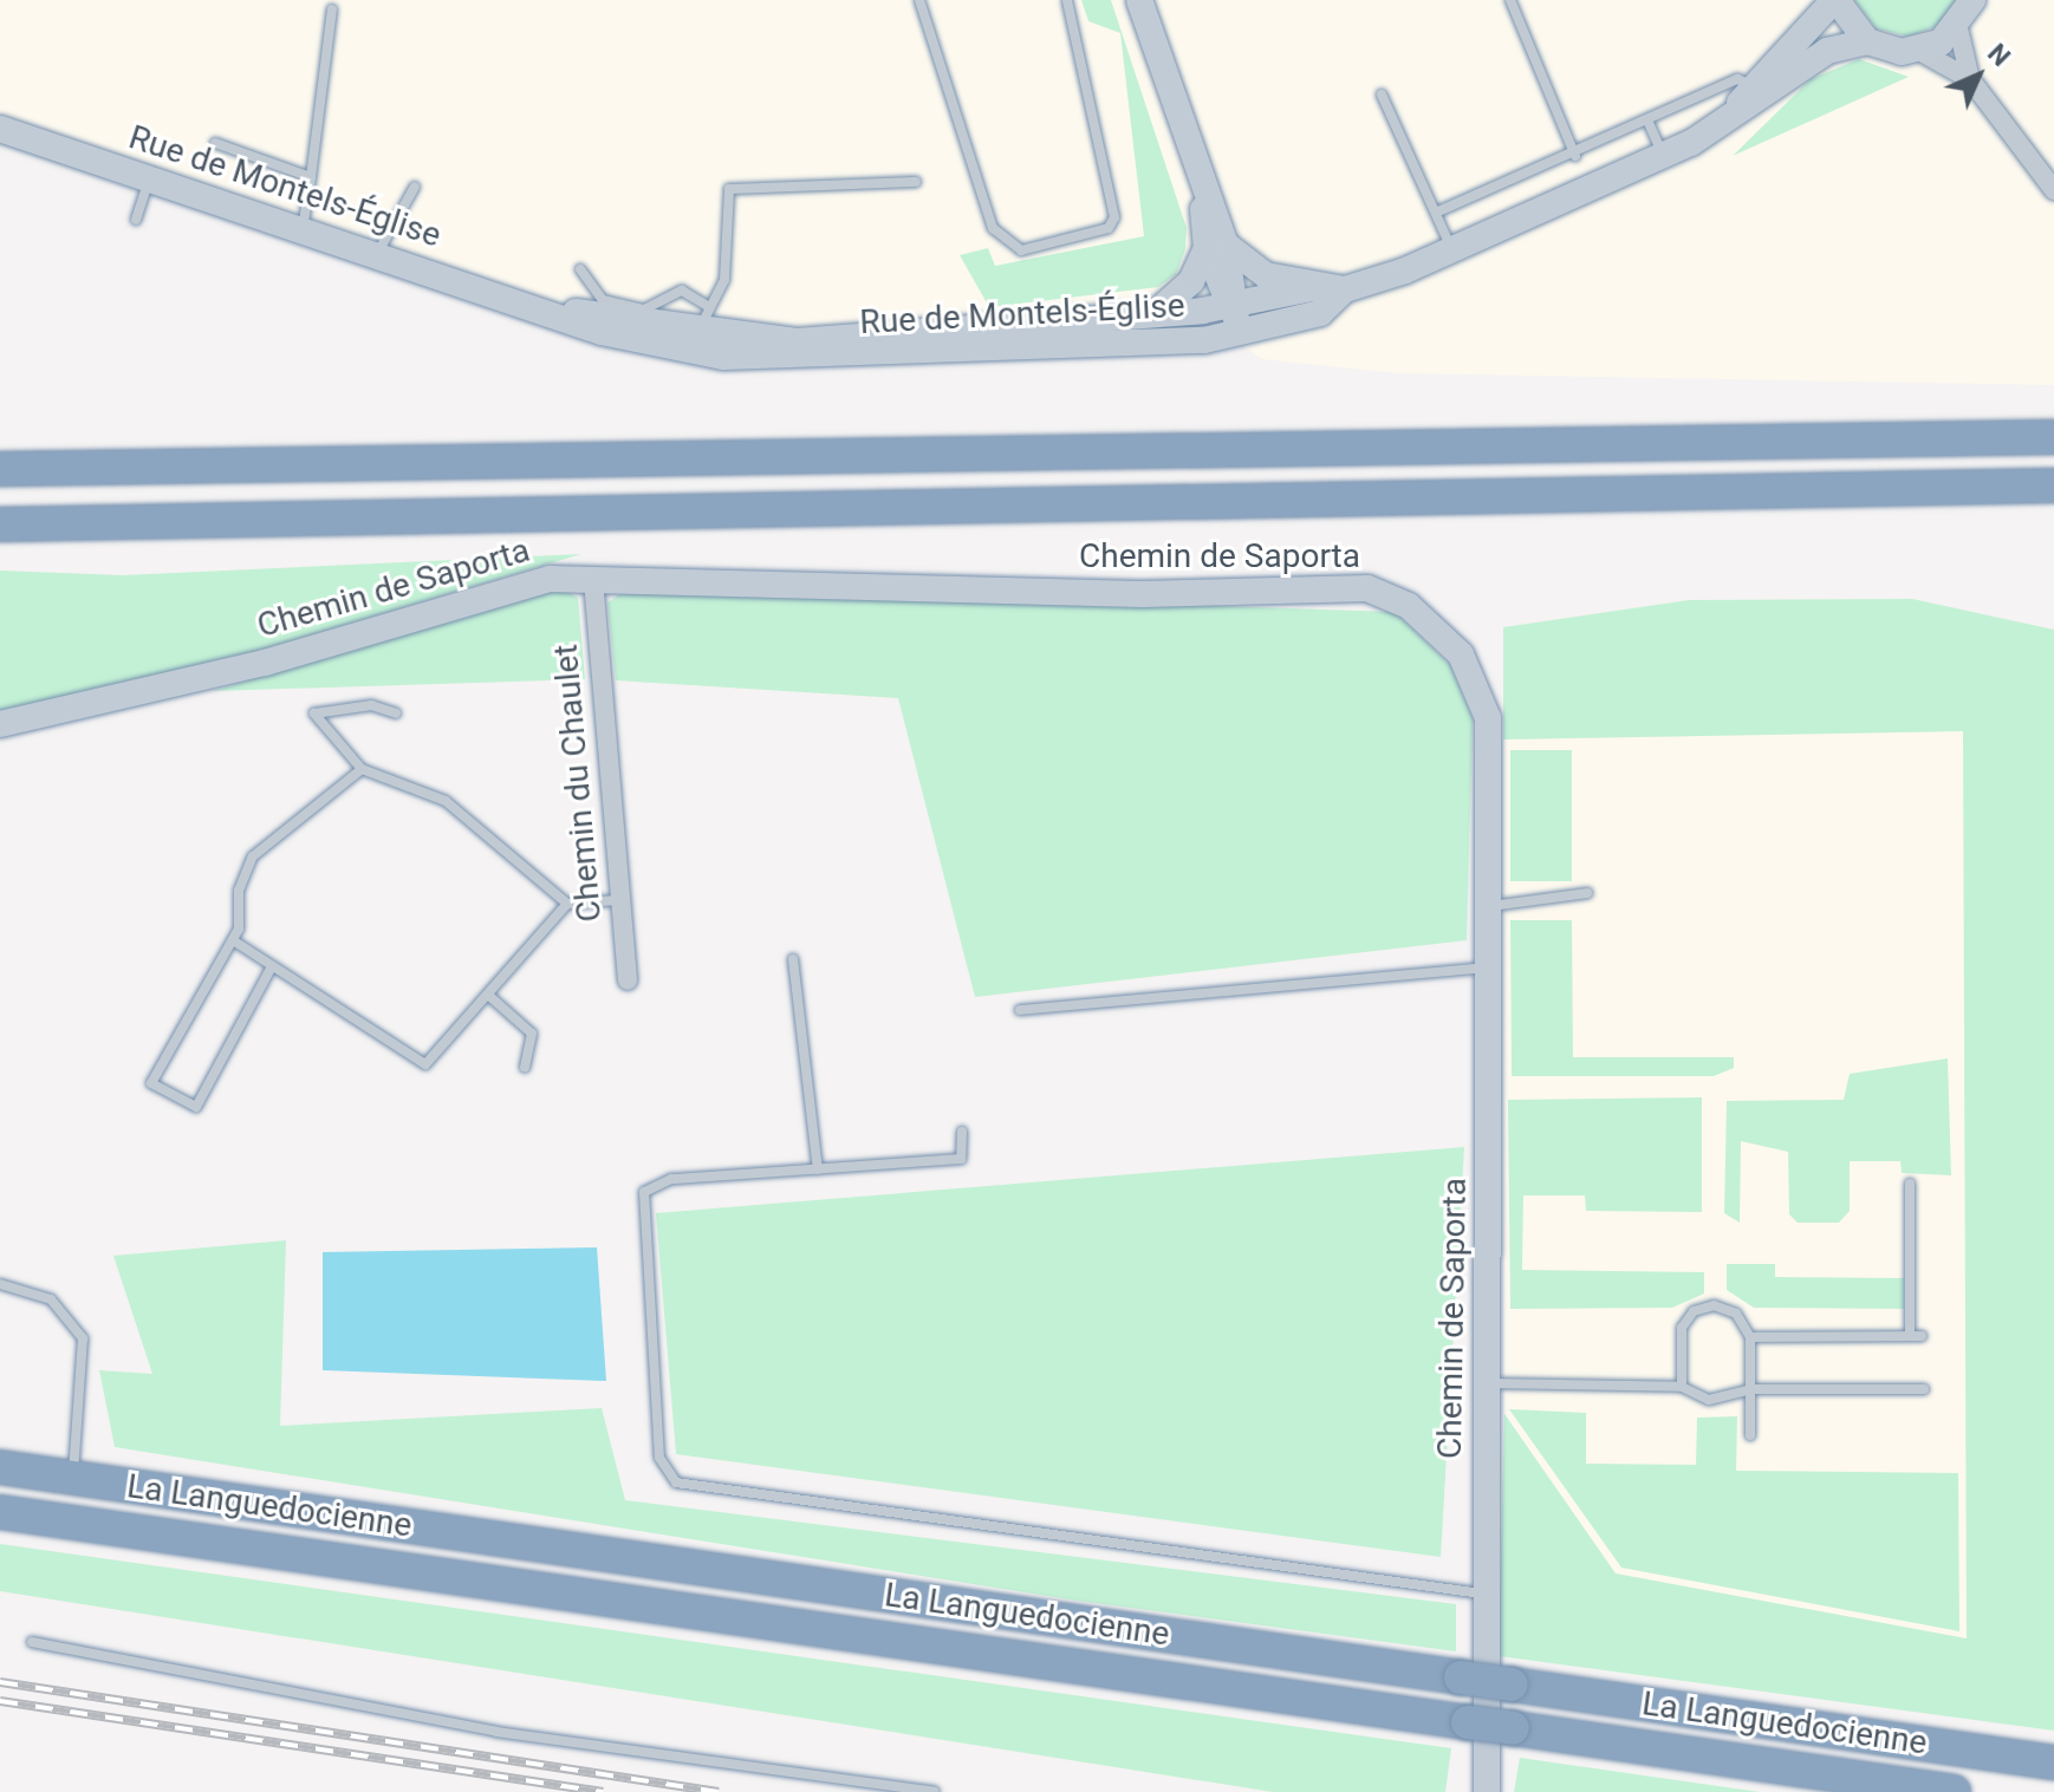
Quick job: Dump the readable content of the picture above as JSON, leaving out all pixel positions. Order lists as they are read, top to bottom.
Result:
{
  "streets": {
    "highway": ["La Languedocienne"],
    "street": ["Rue de Montels-Église", "Chemin de Saporta", "Chemin du Chaulet"]
  },
  "crossings": [
    ["Chemin de Saporta", "Chemin du Chaulet"]
  ],
  "north": "top right"
}
